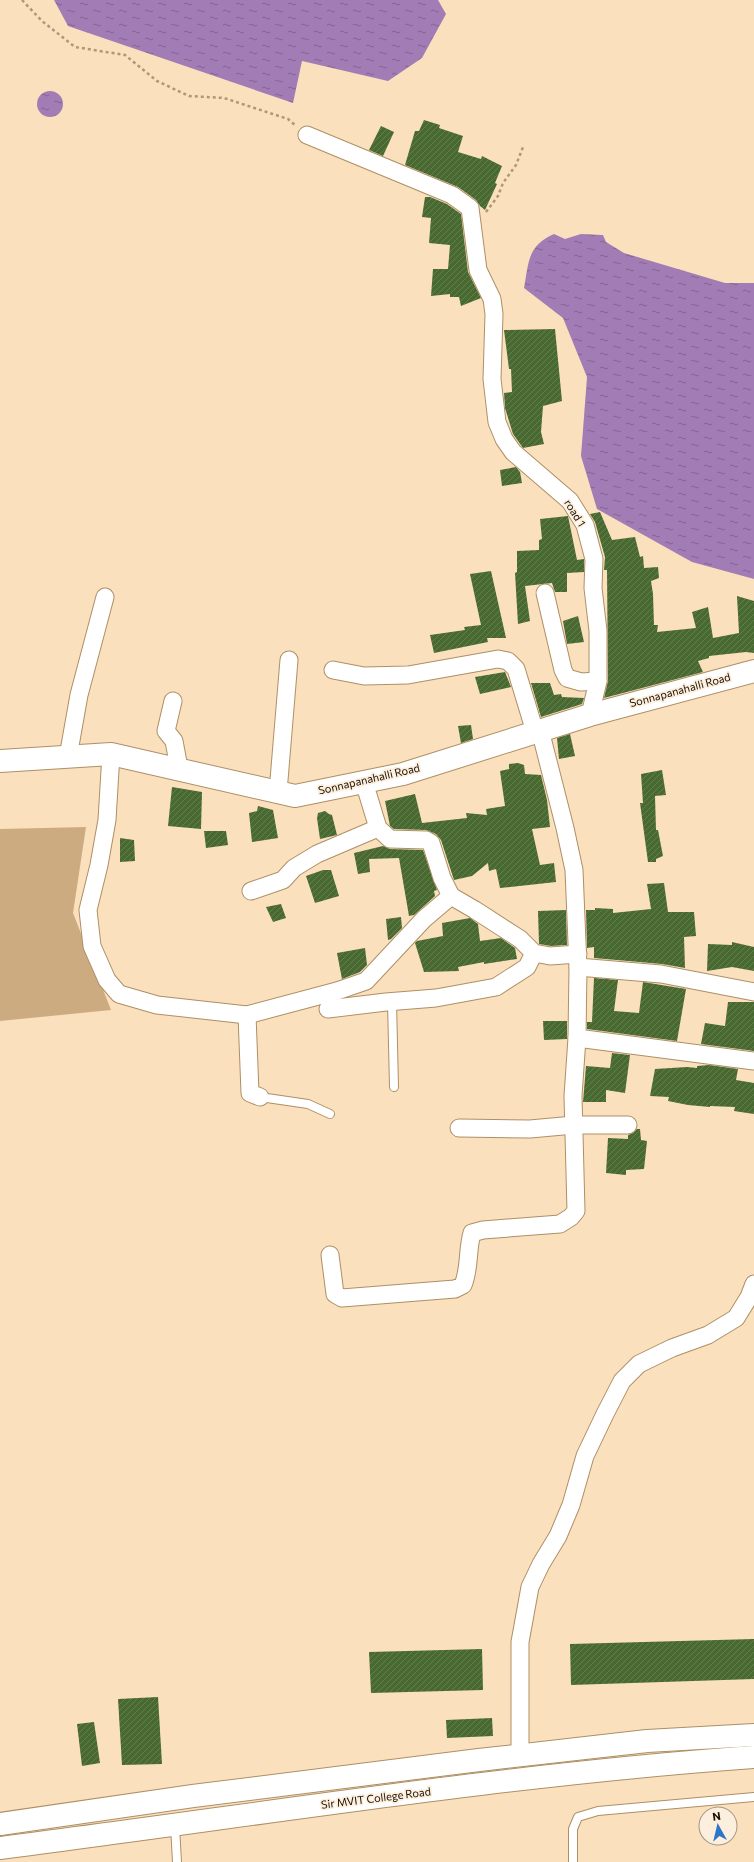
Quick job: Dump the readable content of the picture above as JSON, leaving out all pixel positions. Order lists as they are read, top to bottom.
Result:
{
  "streets": {
    "main road": ["Sonnapanahalli Road", "Sir MVIT College Road"],
    "street": ["road 1"]
  },
  "crossings": [
    ["road 1", "Sonnapanahalli Road"]
  ],
  "north": "top"
}
